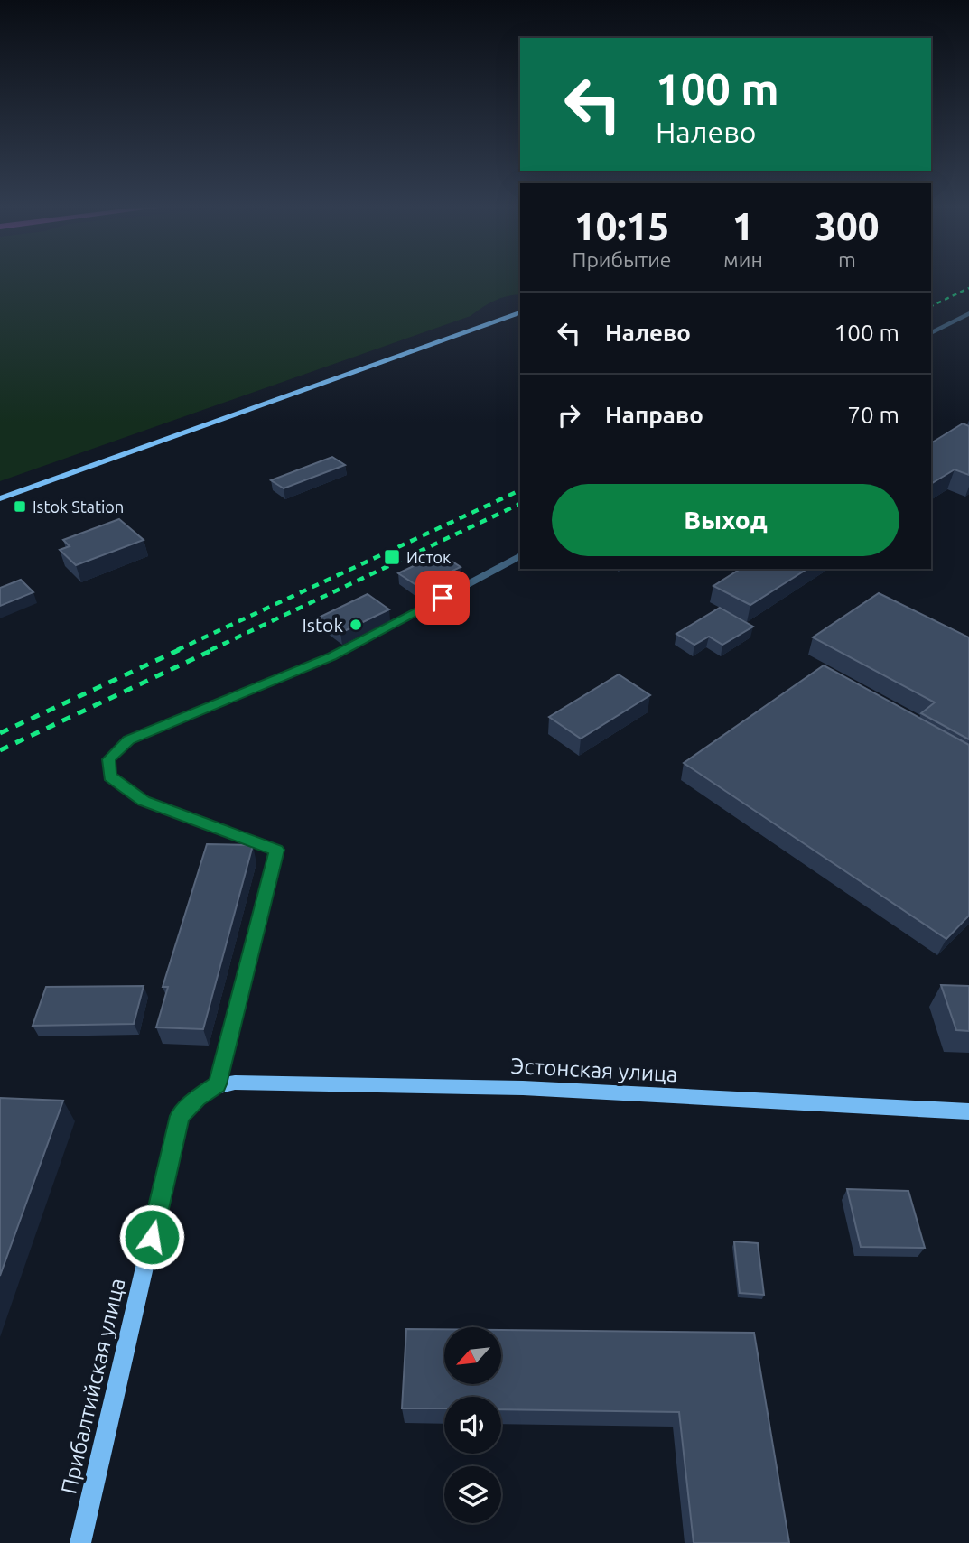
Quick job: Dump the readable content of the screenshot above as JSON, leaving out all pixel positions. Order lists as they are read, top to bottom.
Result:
{
  "streets": {
    "main road": ["Эстонская улица", "Прибалтийская улица"]
  },
  "crossings": [
    ["Эстонская улица", "Прибалтийская улица"]
  ],
  "places": {
    "transit": ["Istok Station", "Исток"],
    "other": ["Istok"]
  },
  "north": "bottom left",
  "page": {
    "turn": ["100 m", "Налево"],
    "eta": [
      "10:15",
      "Прибытие",
      "1",
      "мин",
      "300",
      "m"
    ],
    "list": [
      {
        "name": "Налево",
        "value": "100 m"
      },
      {
        "name": "Направо",
        "value": "70 m"
      }
    ],
    "buttons": "Выход"
  }
}
